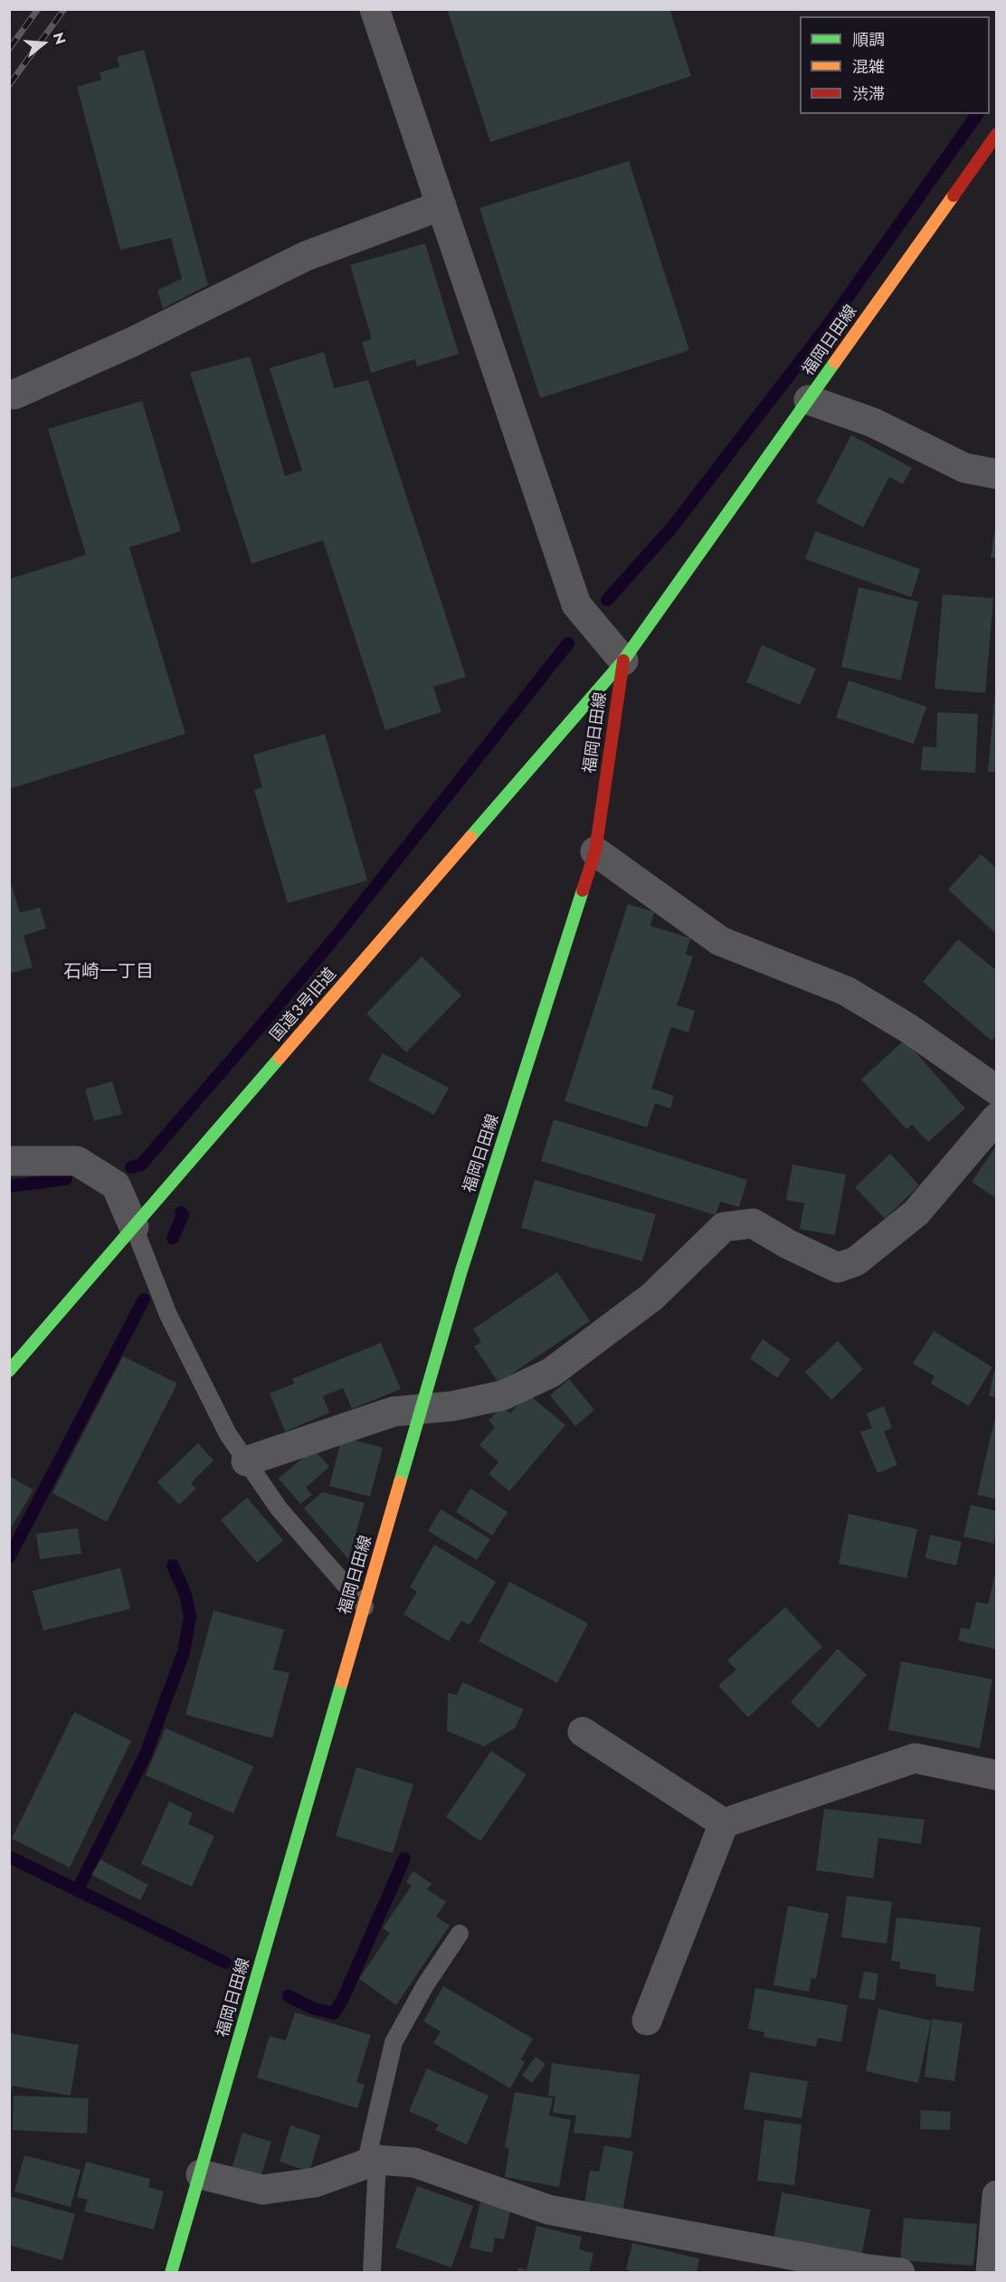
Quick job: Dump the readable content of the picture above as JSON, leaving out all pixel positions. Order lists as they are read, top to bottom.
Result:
{
  "streets": {
    "main road": ["福岡日田線", "国道3号旧道"]
  },
  "crossings": [
    ["福岡日田線", "国道3号旧道"]
  ],
  "districts": ["石崎一丁目"],
  "legend": ["順調", "混雑", "渋滞"],
  "north": "right"
}
